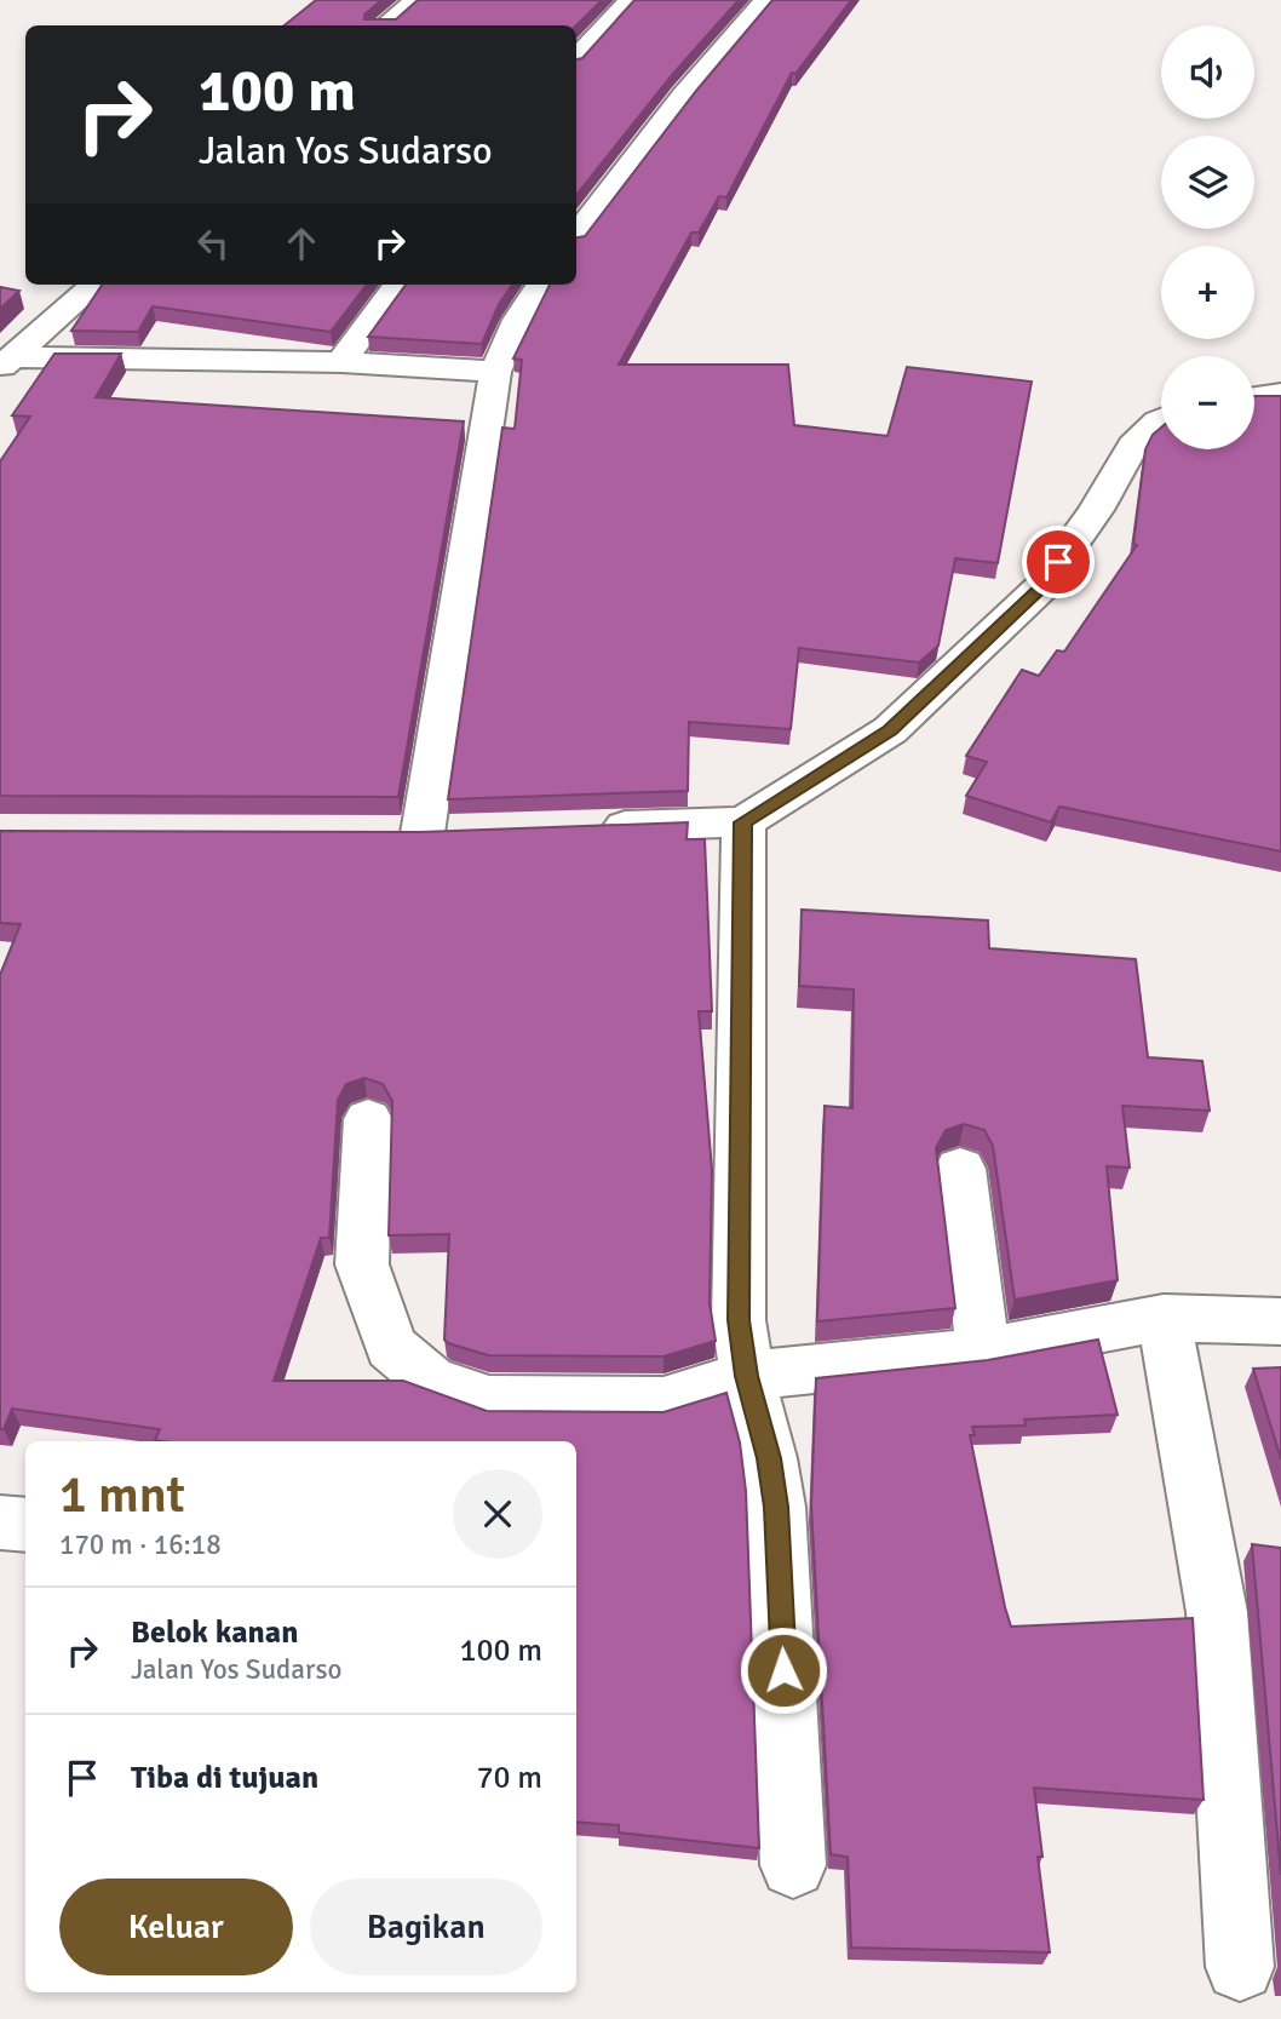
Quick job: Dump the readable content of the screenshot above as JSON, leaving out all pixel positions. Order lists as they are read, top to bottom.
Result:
{
  "page": {
    "map_buttons": ["+", "−"],
    "turn": ["100 m", "Jalan Yos Sudarso"],
    "heading": ["1 mnt", "170 m · 16:18"],
    "list": [
      {
        "name": "Belok kanan",
        "note": "Jalan Yos Sudarso",
        "value": "100 m"
      },
      {
        "name": "Tiba di tujuan",
        "value": "70 m"
      }
    ],
    "buttons": ["Keluar", "Bagikan"]
  }
}
